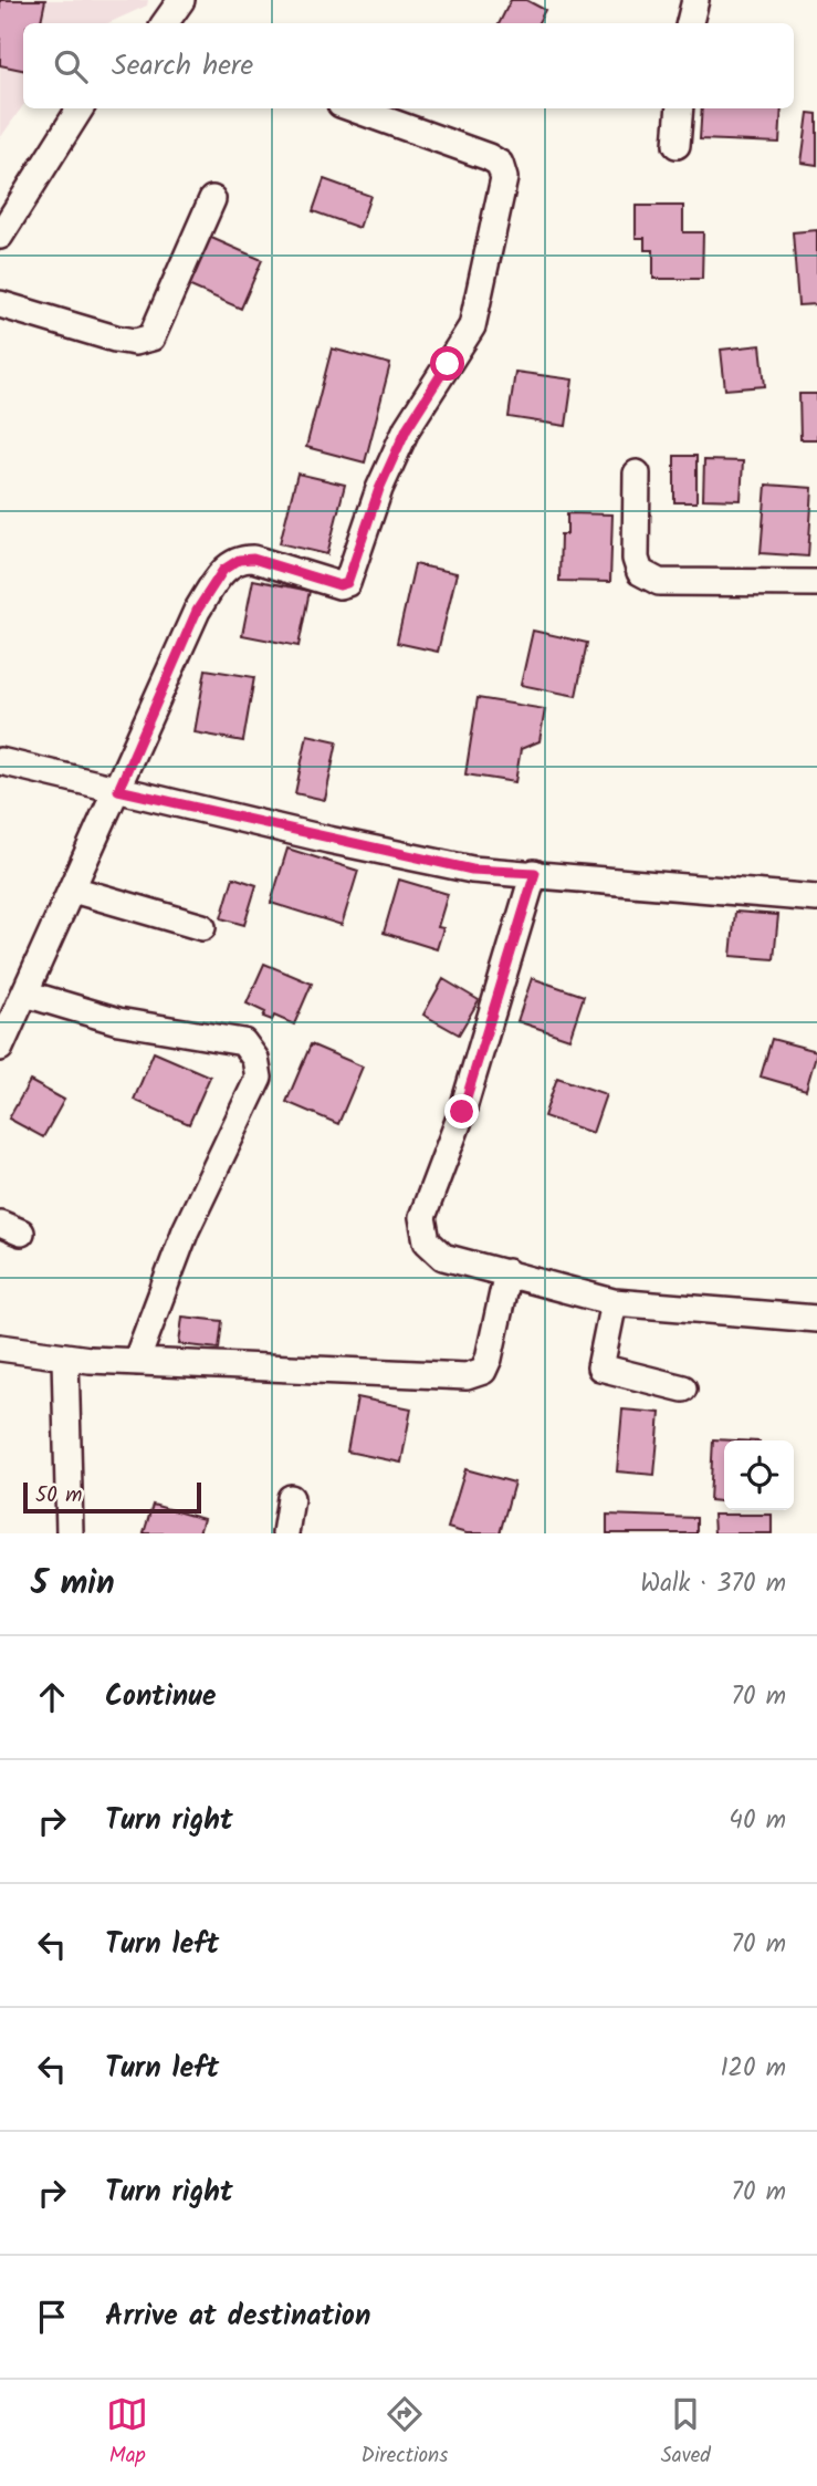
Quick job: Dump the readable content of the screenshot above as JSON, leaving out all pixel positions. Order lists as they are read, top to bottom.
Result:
{
  "scale_bar": "50 m",
  "page": {
    "search": "Search here",
    "scale": "50 m",
    "heading": ["5 min", "Walk · 370 m"],
    "list": [
      ["Continue", "70 m"],
      ["Turn right", "40 m"],
      ["Turn left", "70 m"],
      ["Turn left", "120 m"],
      ["Turn right", "70 m"],
      "Arrive at destination"
    ],
    "nav": ["Map", "Directions", "Saved"]
  }
}
